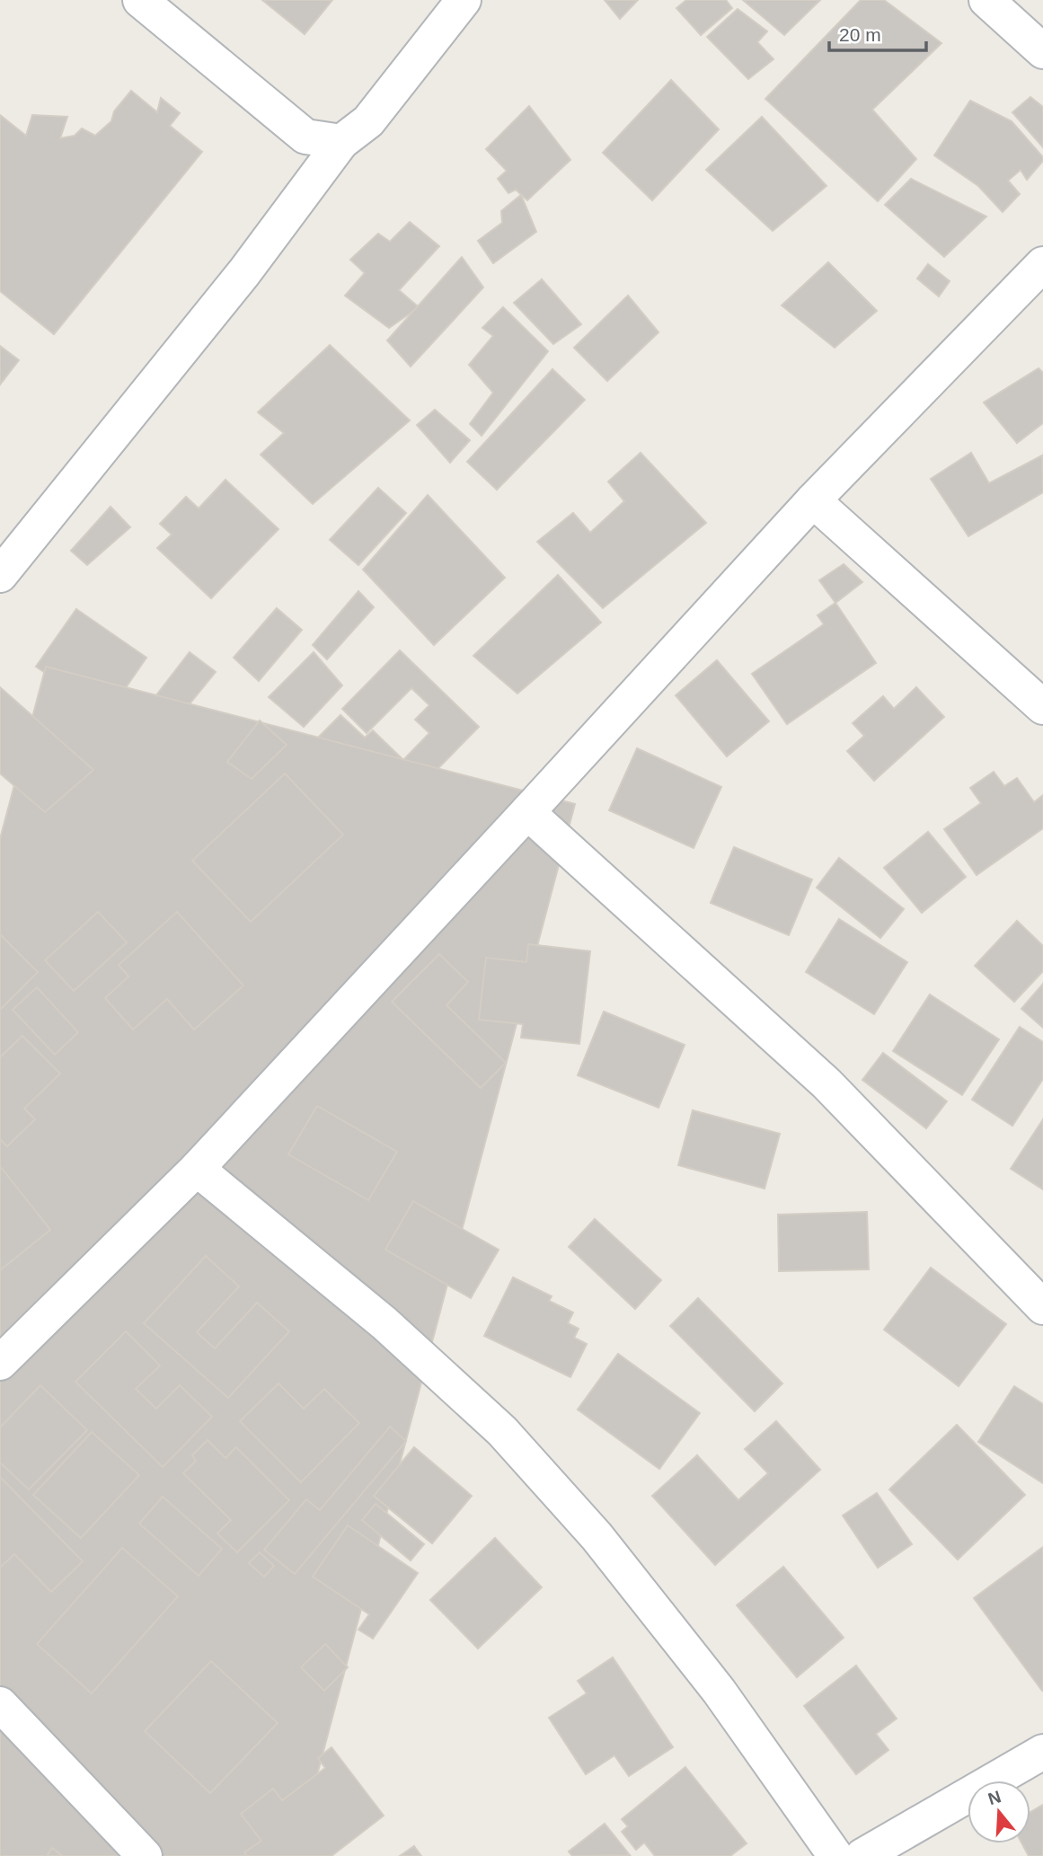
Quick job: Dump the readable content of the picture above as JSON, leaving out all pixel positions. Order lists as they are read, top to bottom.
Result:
{
  "scale_bar": "20 m",
  "north": "top"
}
